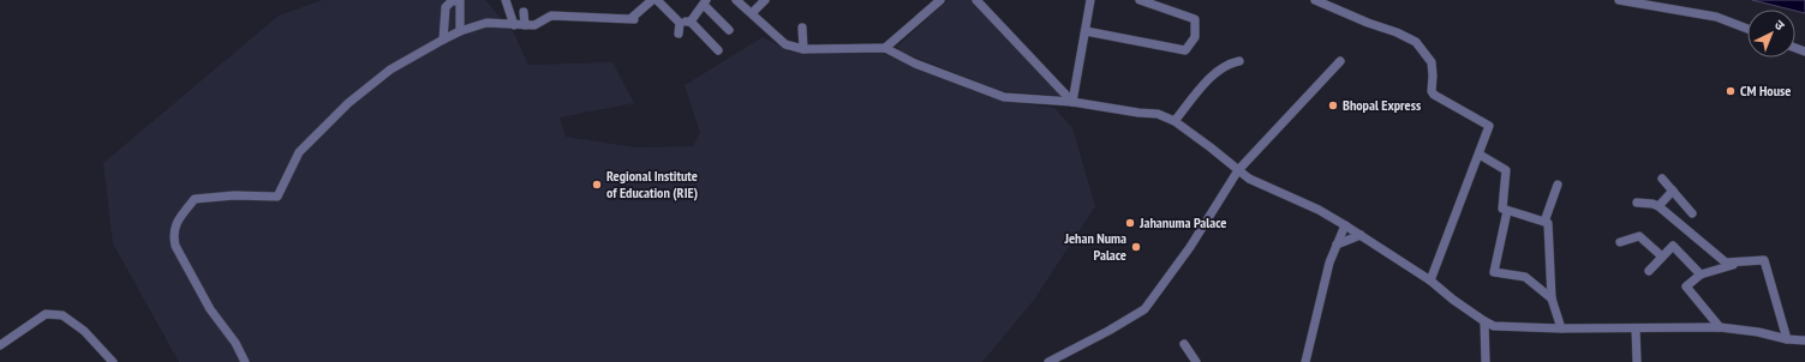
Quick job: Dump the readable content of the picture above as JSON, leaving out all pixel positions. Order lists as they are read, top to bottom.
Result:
{
  "places": [
    "CM House",
    "Bhopal Express",
    "Regional Institute of Education (RIE)",
    "Jahanuma Palace",
    "Jehan Numa Palace"
  ],
  "north": "top right"
}
